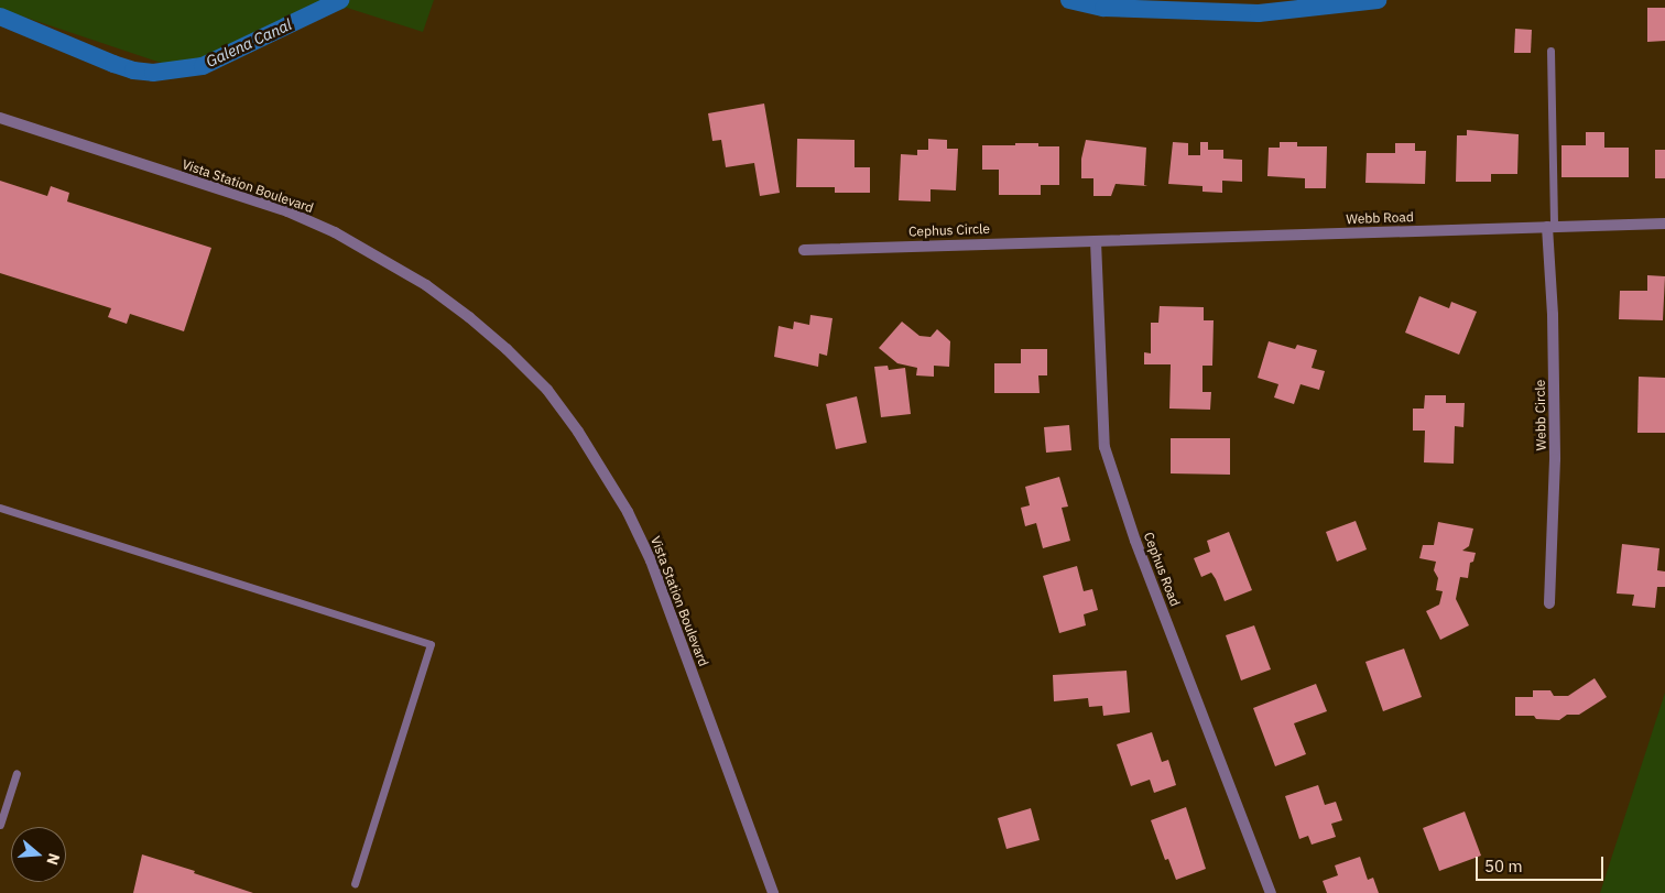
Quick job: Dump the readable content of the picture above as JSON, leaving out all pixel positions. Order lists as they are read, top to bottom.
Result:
{
  "streets": {
    "street": [
      "Vista Station Boulevard",
      "Webb Road",
      "Cephus Circle",
      "Webb Circle",
      "Cephus Road"
    ]
  },
  "crossings": [
    ["Webb Road", "Cephus Circle"],
    ["Webb Road", "Webb Circle"],
    ["Webb Road", "Cephus Road"],
    ["Cephus Circle", "Cephus Road"]
  ],
  "water": ["Galena Canal"],
  "scale_bar": "50 m",
  "north": "right"
}
